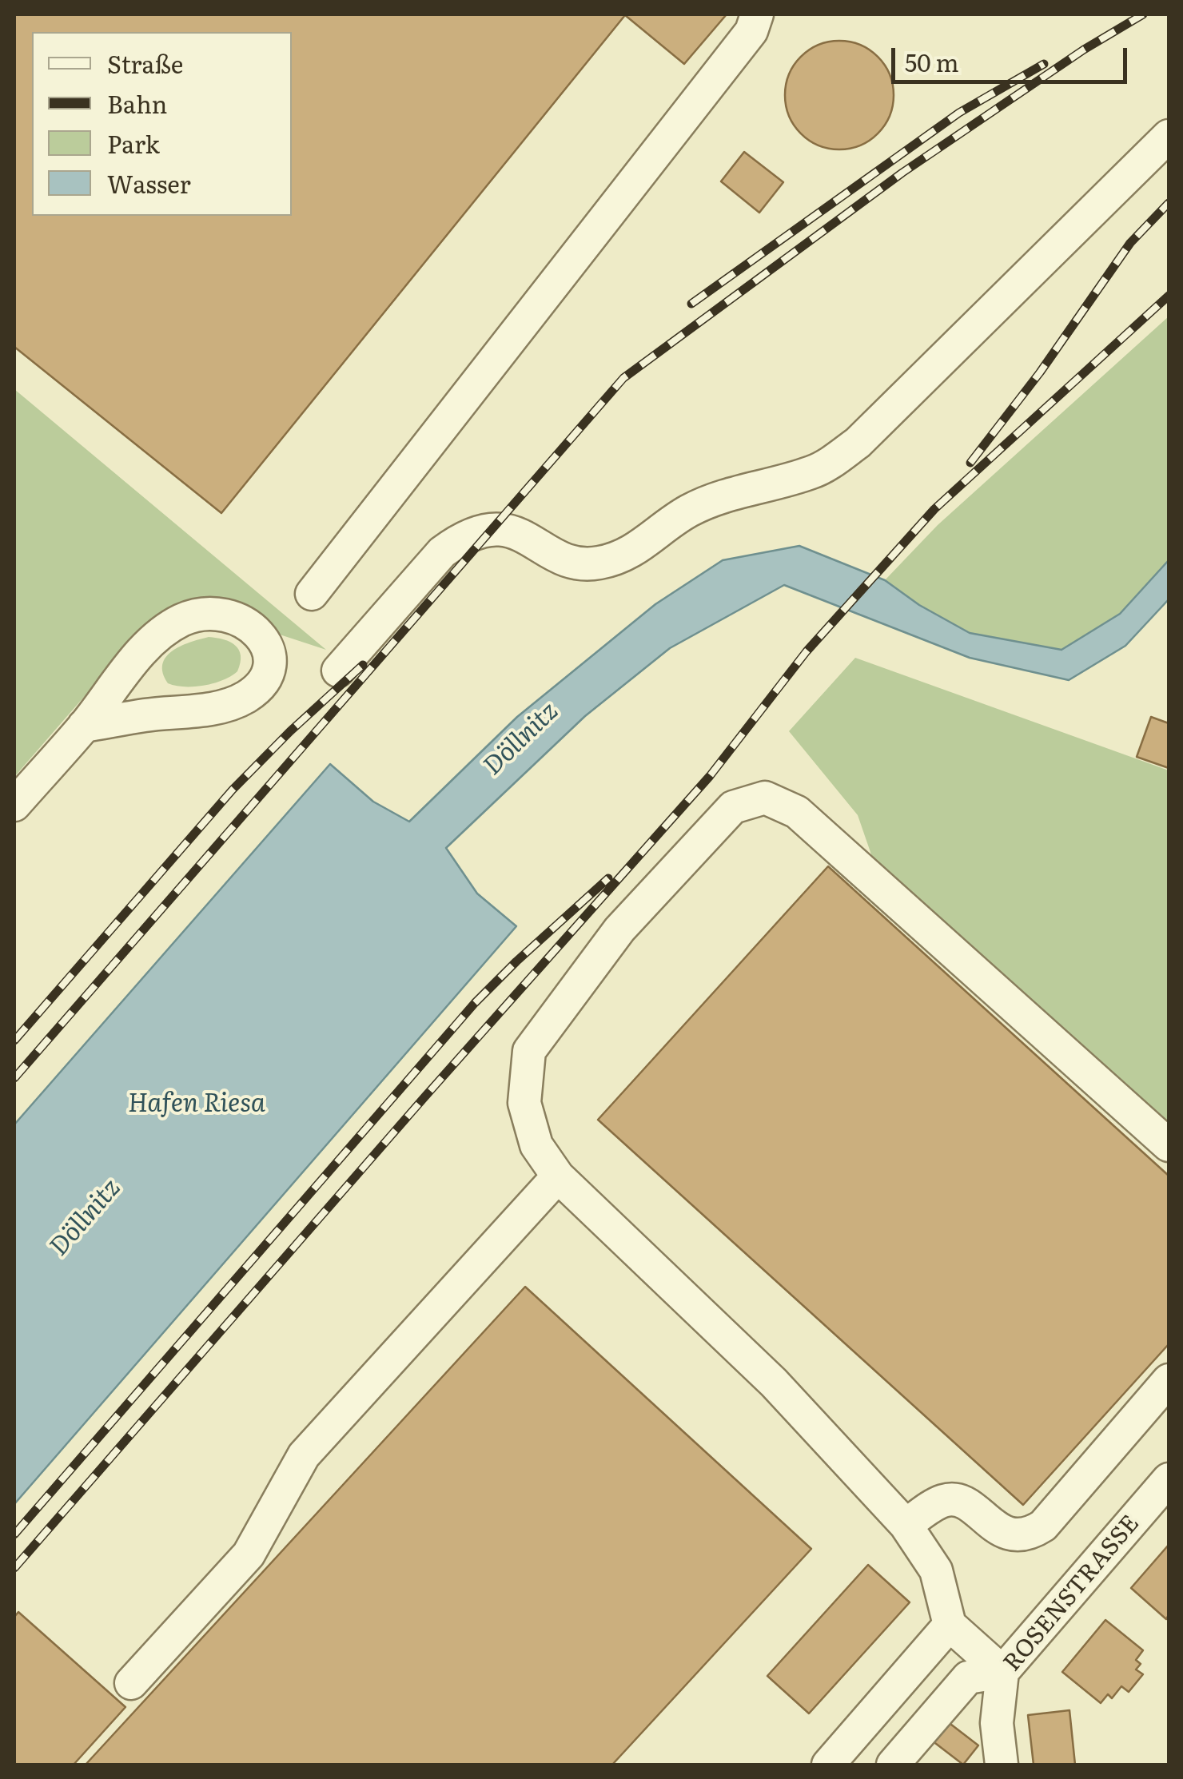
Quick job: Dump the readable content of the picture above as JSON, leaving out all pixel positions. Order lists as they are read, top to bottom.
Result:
{
  "streets": {
    "street": ["ROSENSTRASSE"]
  },
  "water": ["Döllnitz", "Hafen Riesa"],
  "legend": [
    "Straße",
    "Bahn",
    "Park",
    "Wasser"
  ],
  "scale_bar": "50 m"
}
